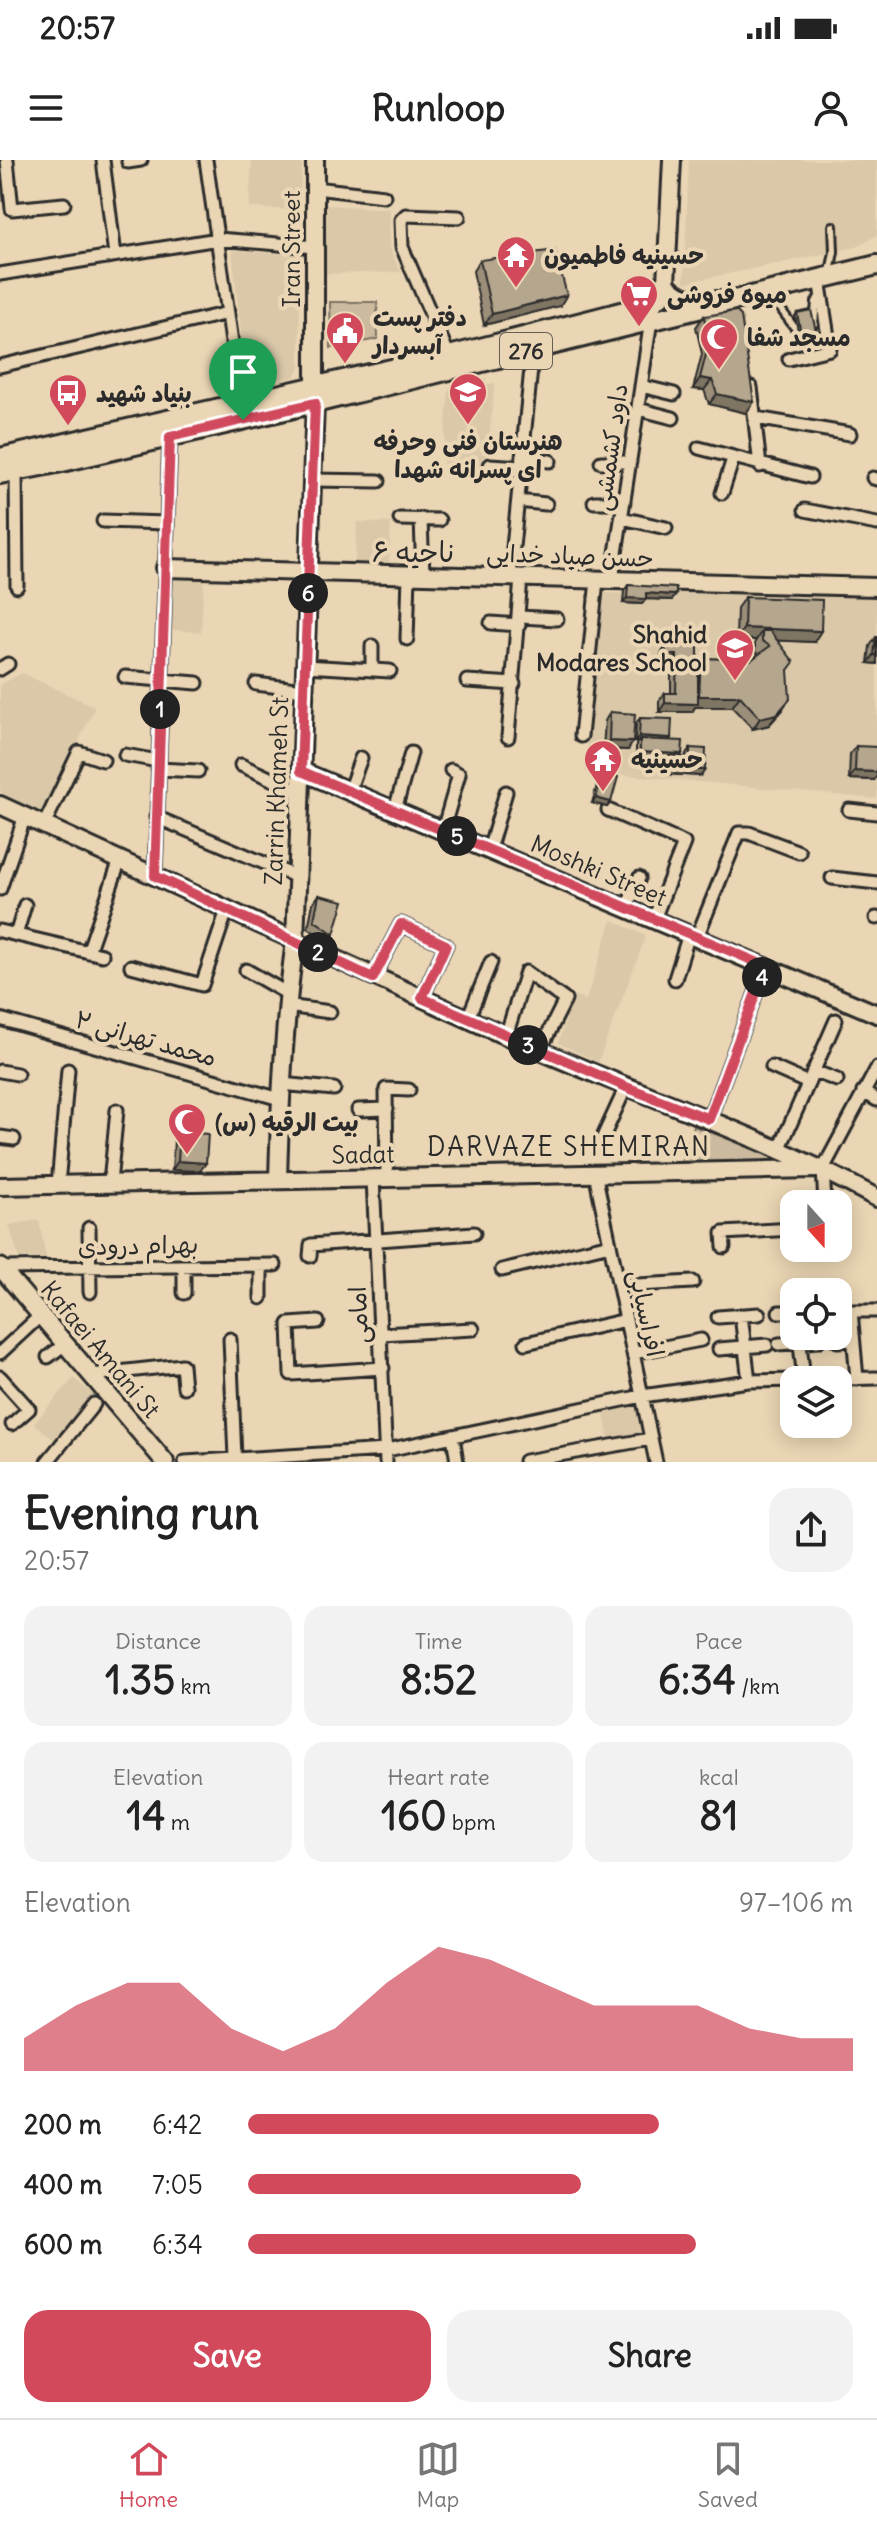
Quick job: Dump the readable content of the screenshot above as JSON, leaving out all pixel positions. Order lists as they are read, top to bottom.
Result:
{
  "streets": {
    "main road": [
      "Iran Street",
      "276",
      "حسن صیاد خدایی",
      "Zarrin Khameh St",
      "Moshki Street",
      "Sadat",
      "Kafaei Amani St"
    ],
    "street": [
      "داود کشمشی",
      "محمد تهرانی ۲",
      "بهرام درودی",
      "افراسیابی",
      "امامی"
    ]
  },
  "crossings": [
    ["Iran Street", "276"],
    ["Iran Street", "Zarrin Khameh St"],
    ["276", "داود کشمشی"],
    ["276", "Zarrin Khameh St"],
    ["داود کشمشی", "حسن صیاد خدایی"],
    ["حسن صیاد خدایی", "Zarrin Khameh St"],
    ["Zarrin Khameh St", "Moshki Street"],
    ["Zarrin Khameh St", "محمد تهرانی ۲"],
    ["Zarrin Khameh St", "Sadat"],
    ["Sadat", "افراسیابی"],
    ["Sadat", "امامی"],
    ["بهرام درودی", "Kafaei Amani St"]
  ],
  "districts": ["ناحیه ۶", "DARVAZE SHEMIRAN"],
  "places": {
    "temple": ["حسینیه فاطمیون", "حسینیه"],
    "supermarket": ["میوه فروشی"],
    "public building": ["دفتر پست آبسردار"],
    "mosque": ["مسجد شفا", "بیت الرقیه (س)"],
    "school or university": ["هنرستان فنی وحرفه ای پسرانه شهدا", "Shahid Modares School"],
    "bus stop": ["بنیاد شهید"]
  },
  "north": "bottom",
  "page": {
    "status": "20:57",
    "header": "Runloop",
    "pins": [
      "6",
      "1",
      "5",
      "2",
      "4",
      "3"
    ],
    "heading": ["Evening run", "20:57"],
    "stats": [
      ["Distance", "1.35 km"],
      ["Time", "8:52"],
      ["Pace", "6:34 /km"],
      ["Elevation", "14 m"],
      ["Heart rate", "160 bpm"],
      ["kcal", "81"]
    ],
    "chart": ["Elevation", "97–106 m"],
    "list": [
      {
        "name": "200 m",
        "note": "6:42"
      },
      {
        "name": "400 m",
        "note": "7:05"
      },
      {
        "name": "600 m",
        "note": "6:34"
      }
    ],
    "buttons": ["Save", "Share"],
    "tabs": ["Home", "Map", "Saved"]
  }
}
